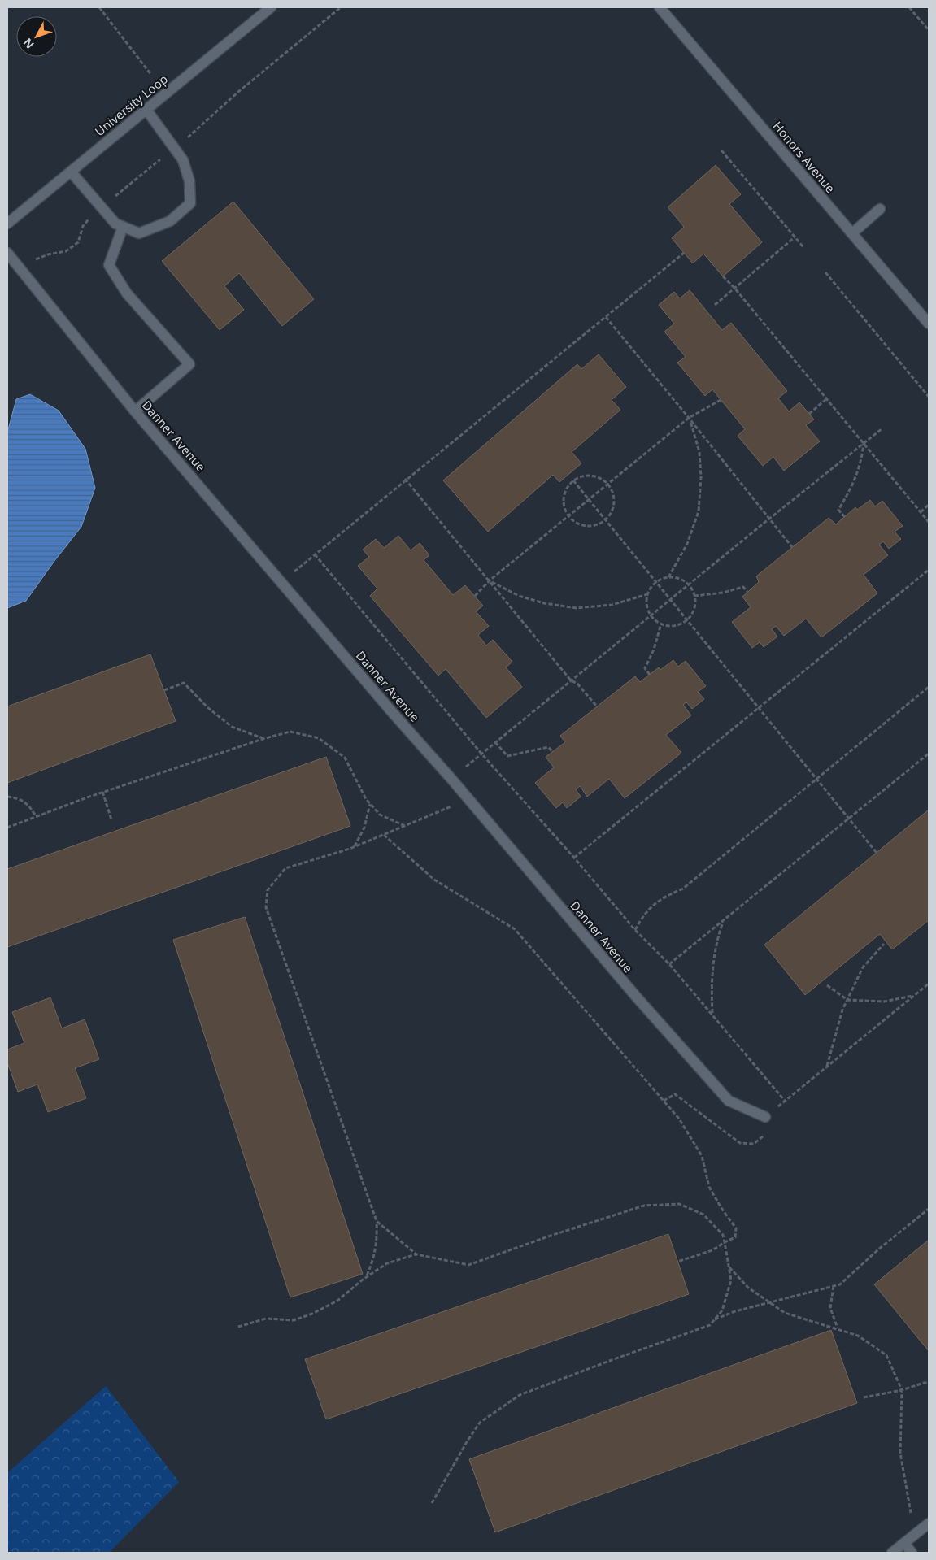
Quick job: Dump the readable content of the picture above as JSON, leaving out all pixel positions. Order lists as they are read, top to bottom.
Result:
{
  "streets": {
    "street": ["University Loop", "Honors Avenue", "Danner Avenue"]
  },
  "north": "bottom left"
}
